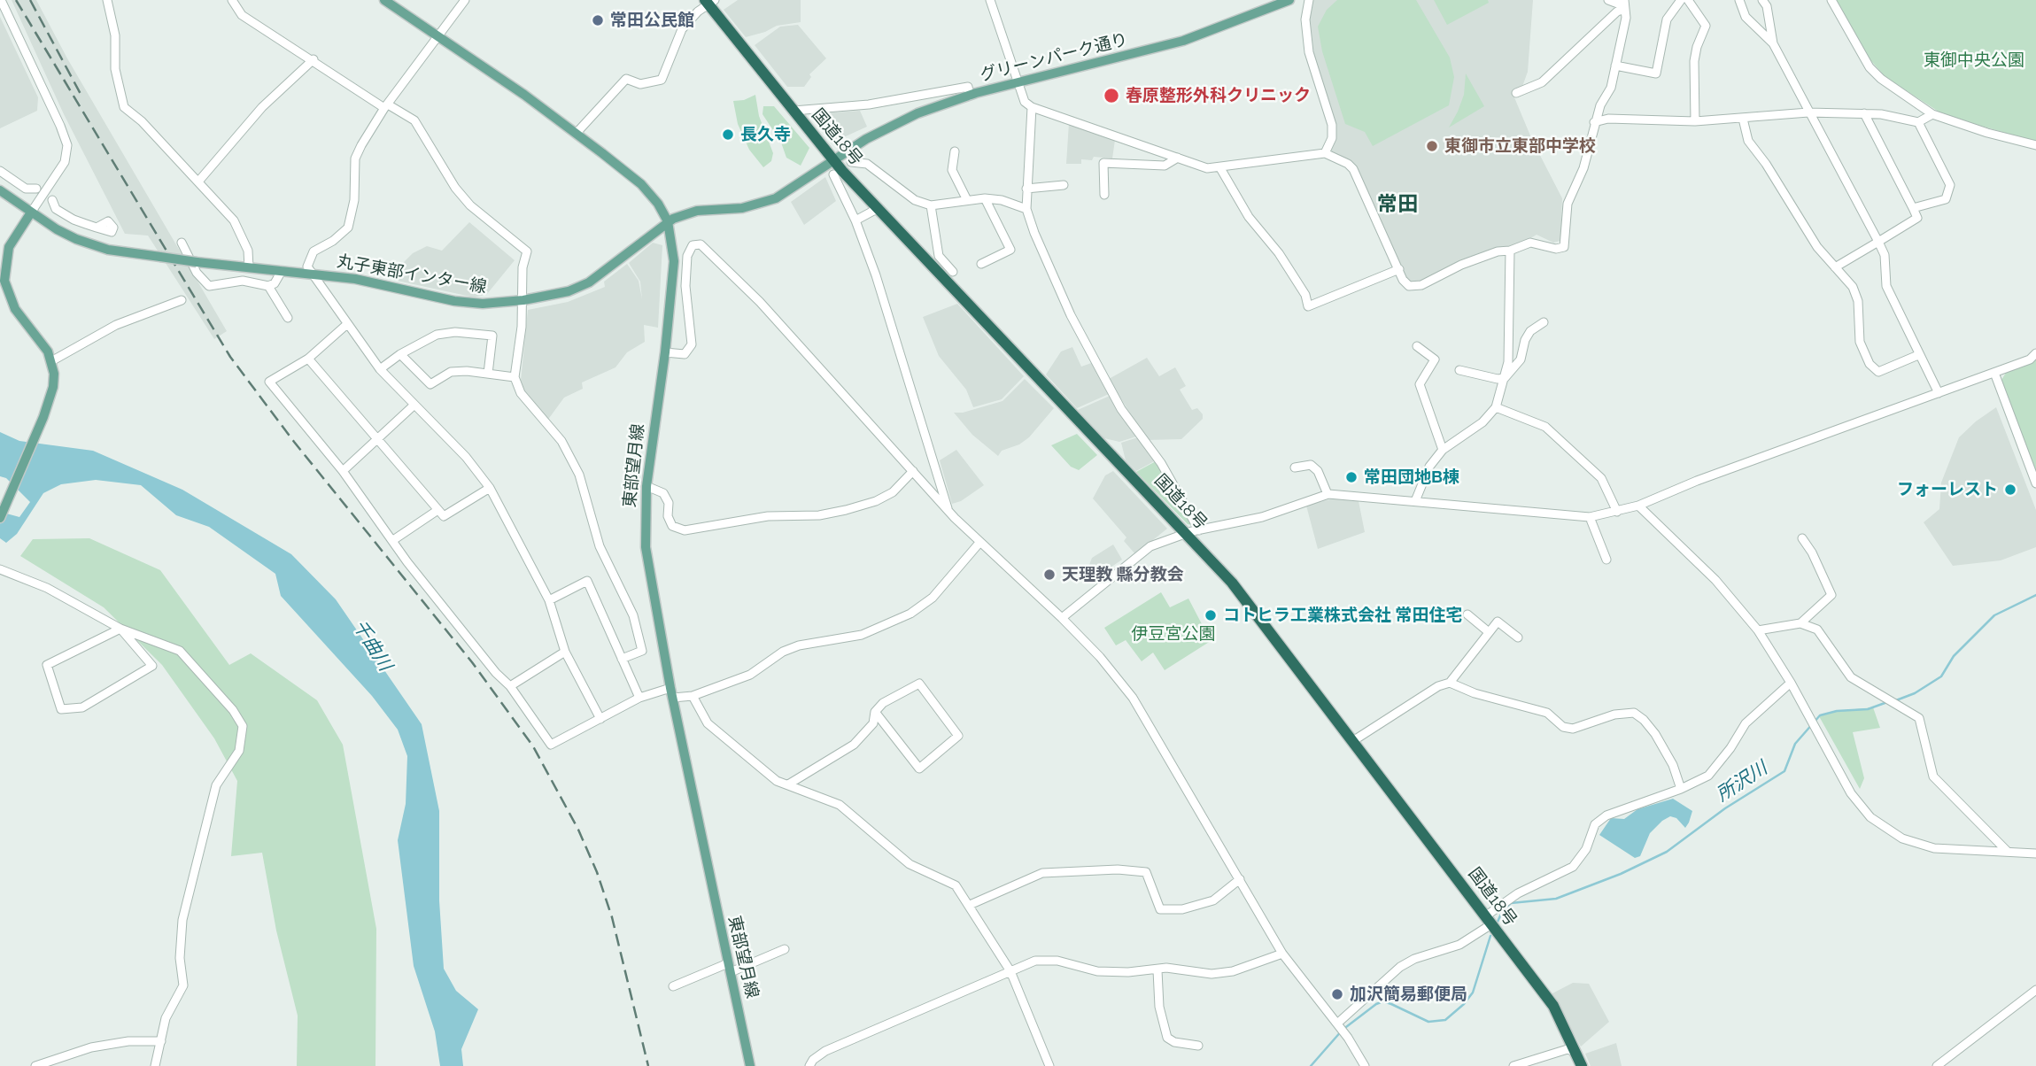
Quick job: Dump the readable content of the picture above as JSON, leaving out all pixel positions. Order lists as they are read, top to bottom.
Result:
{
  "streets": {
    "highway": ["国道18号"],
    "main road": ["グリーンパーク通り", "丸子東部インター線", "東部望月線"]
  },
  "crossings": [
    ["グリーンパーク通り", "国道18号"],
    ["グリーンパーク通り", "丸子東部インター線"],
    ["国道18号", "丸子東部インター線"],
    ["丸子東部インター線", "東部望月線"]
  ],
  "districts": ["常田"],
  "water": ["千曲川", "所沢川"],
  "parks": ["東御中央公園", "伊豆宮公園"],
  "places": [
    "常田公民館",
    "春原整形外科クリニック",
    "長久寺",
    "東御市立東部中学校",
    "常田団地B棟",
    "フォーレスト",
    "天理教 縣分教会",
    "コトヒラ工業株式会社 常田住宅",
    "加沢簡易郵便局"
  ]
}
